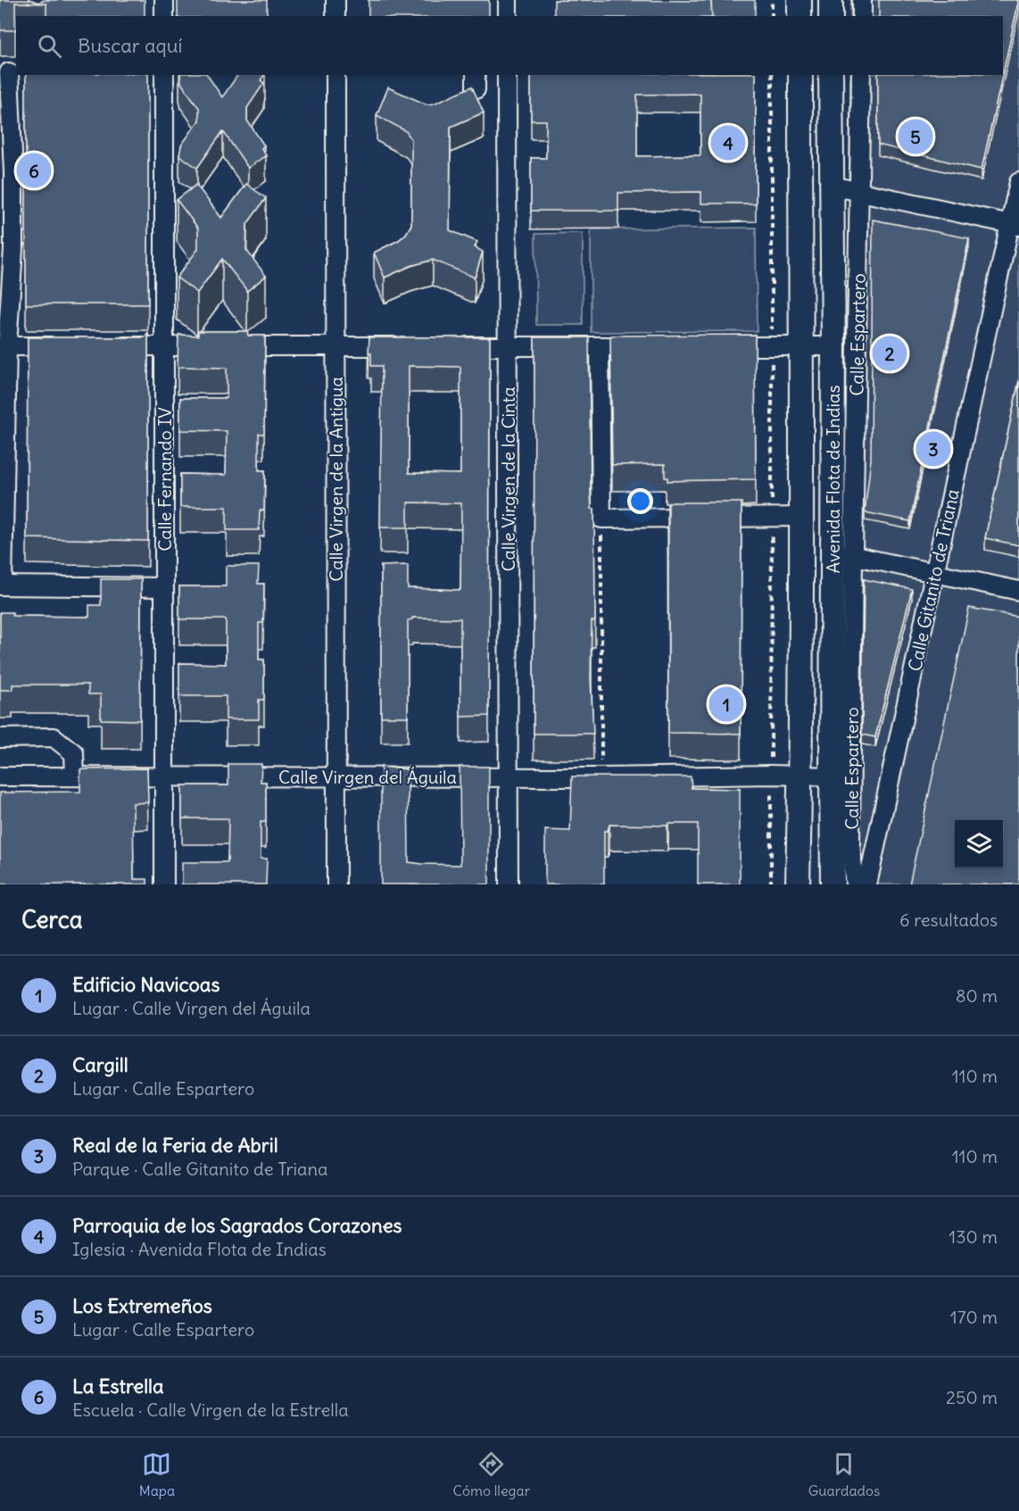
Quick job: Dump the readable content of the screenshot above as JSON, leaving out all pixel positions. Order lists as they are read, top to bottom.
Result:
{
  "streets": {
    "main road": ["Avenida Flota de Indias"],
    "street": [
      "Calle Espartero",
      "Calle Fernando IV",
      "Calle Virgen de la Antigua",
      "Calle Virgen de la Cinta",
      "Calle Gitanito de Triana",
      "Calle Virgen del Águila"
    ]
  },
  "crossings": [
    ["Calle Espartero", "Avenida Flota de Indias"],
    ["Calle Fernando IV", "Calle Virgen del Águila"],
    ["Calle Virgen de la Antigua", "Calle Virgen del Águila"],
    ["Calle Virgen de la Cinta", "Calle Virgen del Águila"],
    ["Avenida Flota de Indias", "Calle Virgen del Águila"]
  ],
  "page": {
    "search": "Buscar aquí",
    "pins": [
      "5",
      "4",
      "6",
      "2",
      "3",
      "1"
    ],
    "heading": ["Cerca", "6 resultados"],
    "list": [
      {
        "mark": "1",
        "name": "Edificio Navicoas",
        "note": "Lugar · Calle Virgen del Águila",
        "value": "80 m"
      },
      {
        "mark": "2",
        "name": "Cargill",
        "note": "Lugar · Calle Espartero",
        "value": "110 m"
      },
      {
        "mark": "3",
        "name": "Real de la Feria de Abril",
        "note": "Parque · Calle Gitanito de Triana",
        "value": "110 m"
      },
      {
        "mark": "4",
        "name": "Parroquia de los Sagrados Corazones",
        "note": "Iglesia · Avenida Flota de Indias",
        "value": "130 m"
      },
      {
        "mark": "5",
        "name": "Los Extremeños",
        "note": "Lugar · Calle Espartero",
        "value": "170 m"
      },
      {
        "mark": "6",
        "name": "La Estrella",
        "note": "Escuela · Calle Virgen de la Estrella",
        "value": "250 m"
      }
    ],
    "nav": ["Mapa", "Cómo llegar", "Guardados"]
  }
}
